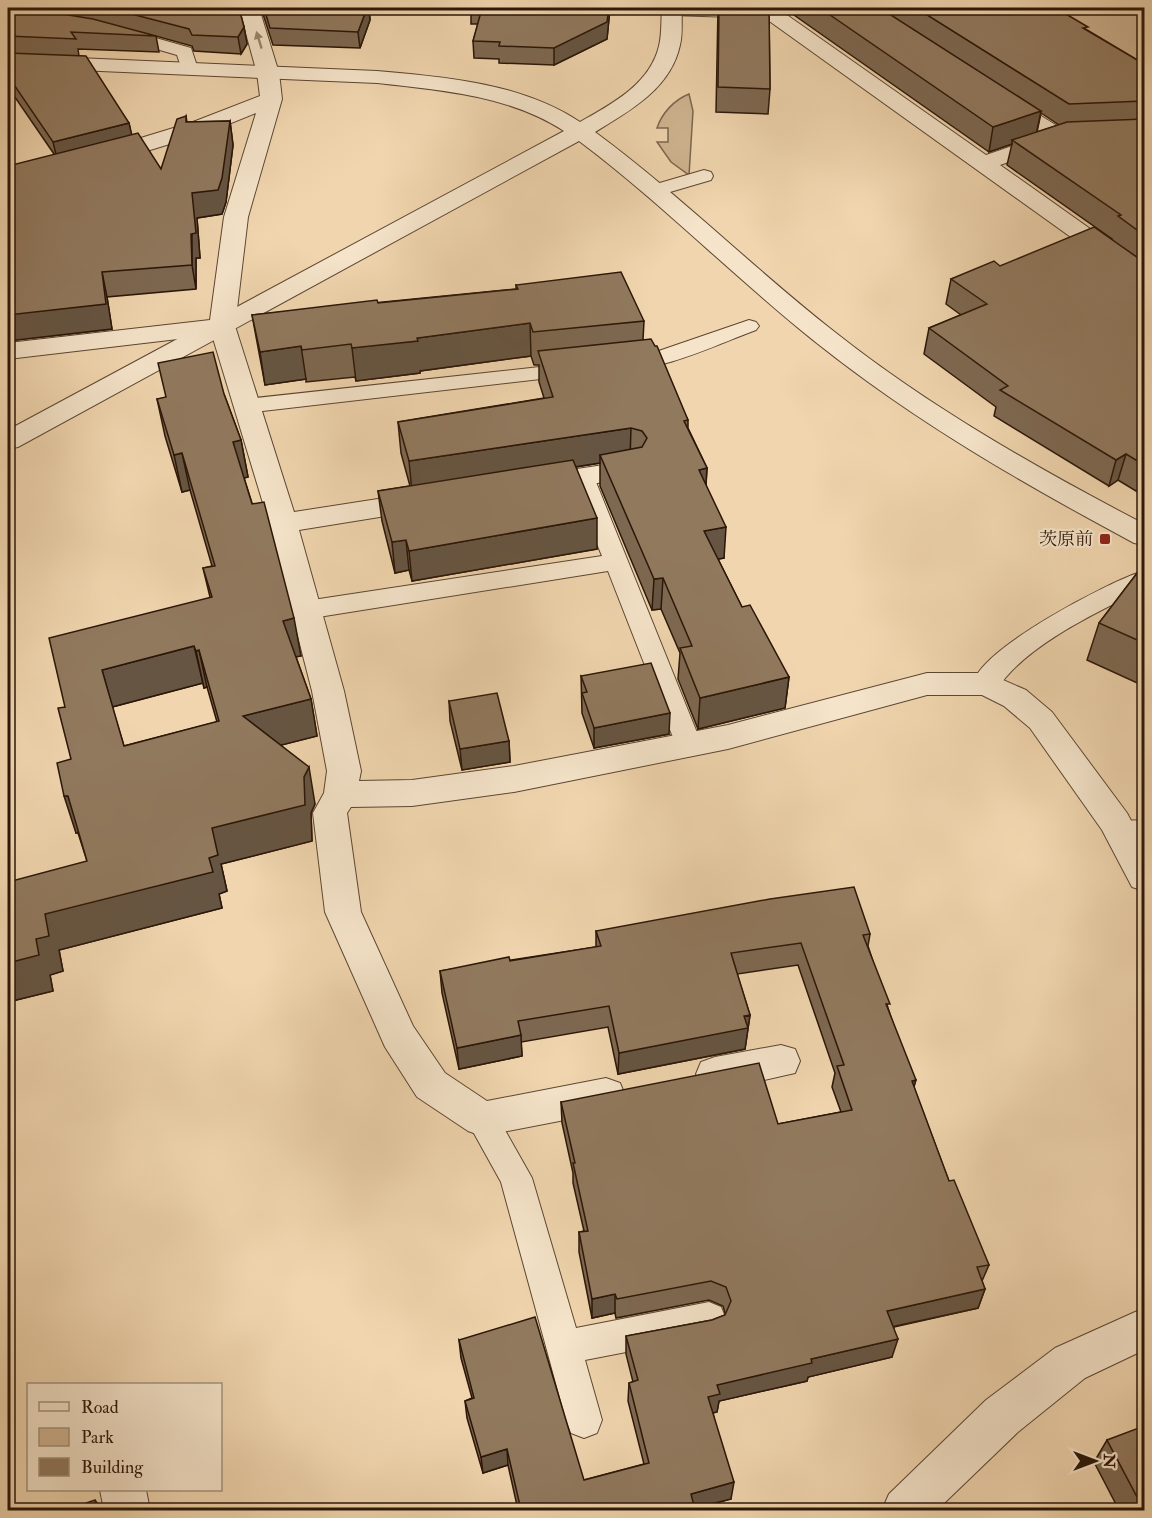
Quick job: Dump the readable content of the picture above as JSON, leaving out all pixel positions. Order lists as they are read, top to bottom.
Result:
{
  "places": {
    "transit": ["茨原前"]
  },
  "legend": ["Road", "Park", "Building"],
  "north": "right"
}
